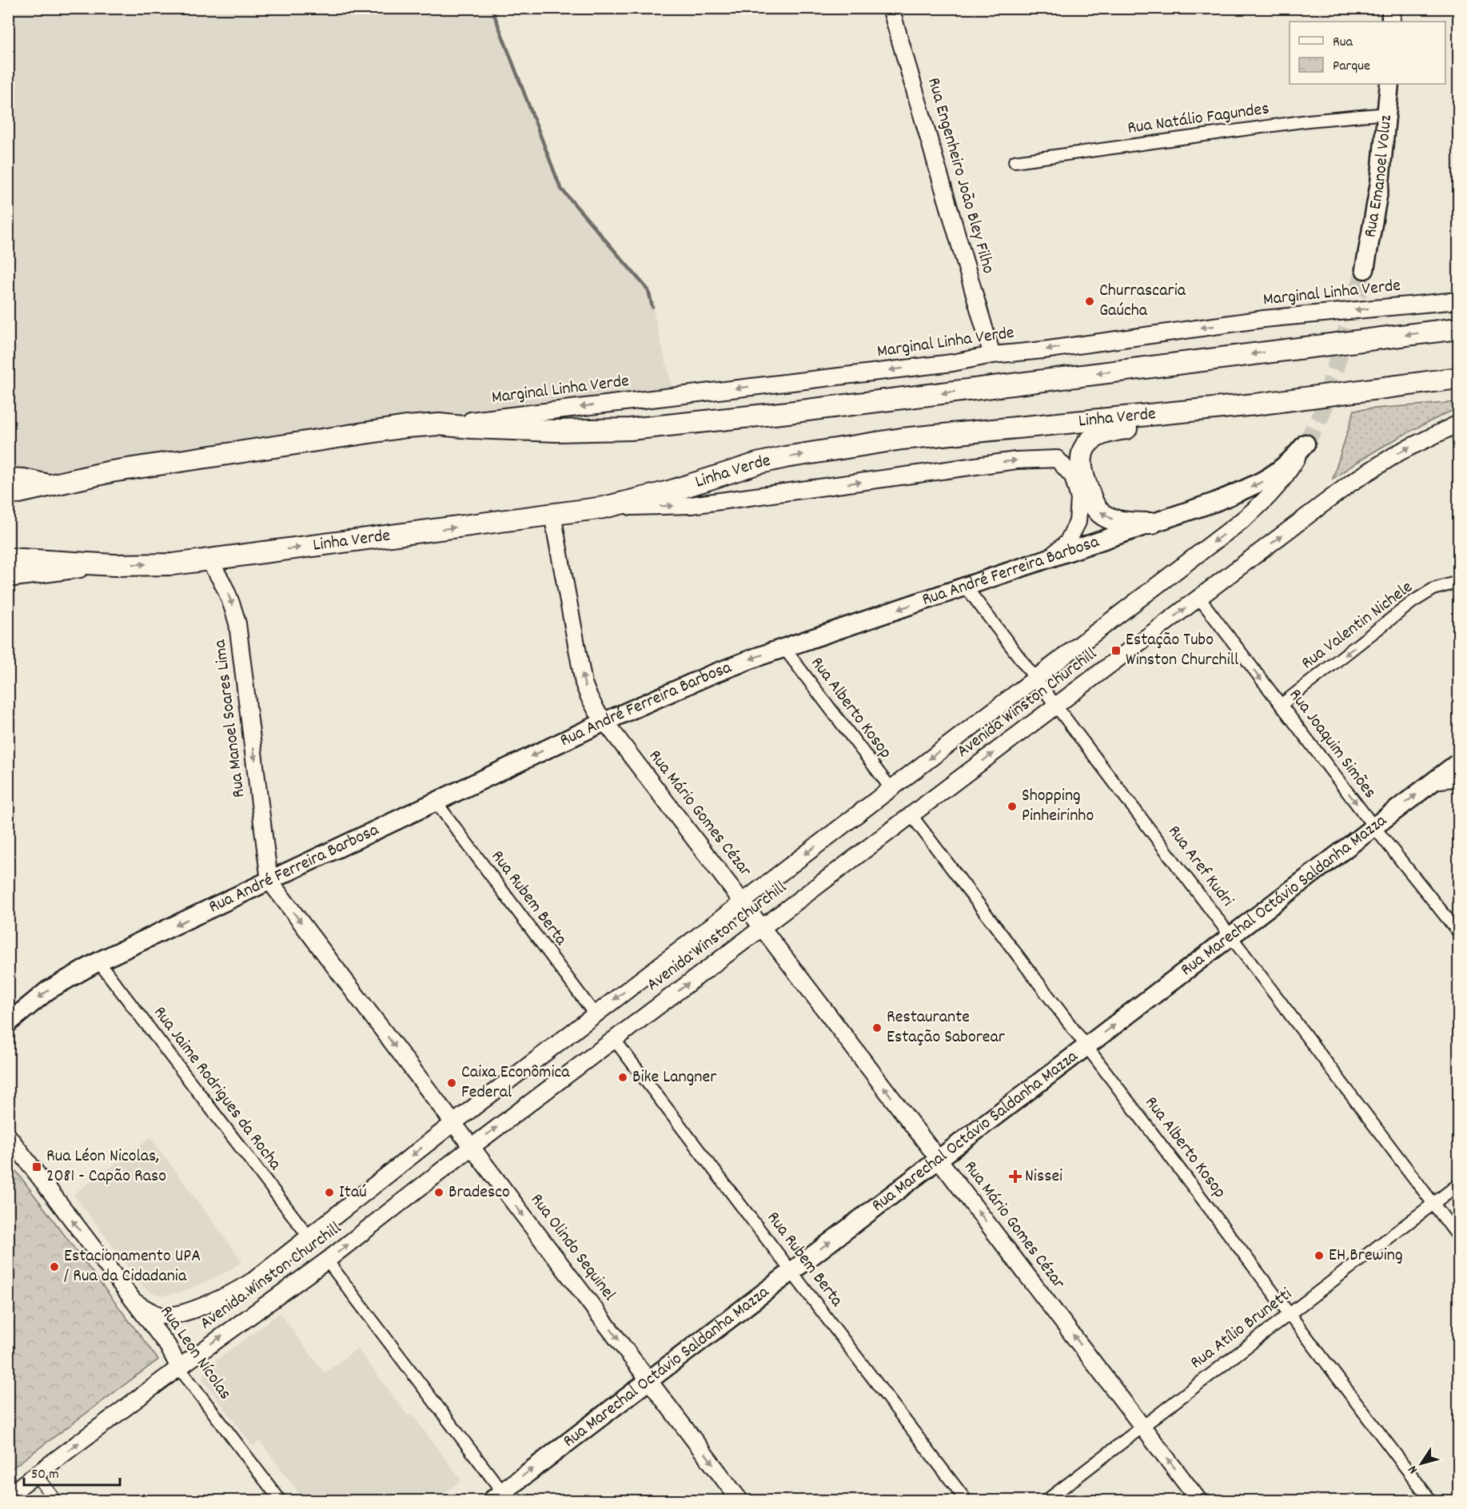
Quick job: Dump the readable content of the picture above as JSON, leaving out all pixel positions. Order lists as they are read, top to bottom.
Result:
{
  "streets": {
    "highway": ["Linha Verde"],
    "main road": ["Rua Emanoel Voluz", "Rua André Ferreira Barbosa", "Rua Marechal Octávio Saldanha Mazza"],
    "street": [
      "Rua Natálio Fagundes",
      "Rua Engenheiro João Bley Filho",
      "Marginal Linha Verde",
      "Rua Valentin Nichele",
      "Avenida Winston Churchill",
      "Rua Alberto Kosop",
      "Rua Manoel Soares Lima",
      "Rua Joaquim Simões",
      "Rua Mário Gomes Cézar",
      "Rua Aref Kudri",
      "Rua Rubem Berta",
      "Rua Jaime Rodrigues da Rocha",
      "Rua Olindo Sequinel",
      "Rua Atílio Brunetti",
      "Rua Leon Nícolas"
    ]
  },
  "crossings": [
    ["Rua Natálio Fagundes", "Rua Emanoel Voluz"],
    ["Rua Engenheiro João Bley Filho", "Marginal Linha Verde"],
    ["Linha Verde", "Rua Manoel Soares Lima"],
    ["Linha Verde", "Rua Mário Gomes Cézar"],
    ["Rua André Ferreira Barbosa", "Avenida Winston Churchill"],
    ["Rua André Ferreira Barbosa", "Rua Alberto Kosop"],
    ["Rua André Ferreira Barbosa", "Rua Manoel Soares Lima"],
    ["Rua André Ferreira Barbosa", "Rua Mário Gomes Cézar"],
    ["Rua André Ferreira Barbosa", "Rua Aref Kudri"],
    ["Rua André Ferreira Barbosa", "Rua Rubem Berta"],
    ["Rua André Ferreira Barbosa", "Rua Jaime Rodrigues da Rocha"],
    ["Rua André Ferreira Barbosa", "Rua Olindo Sequinel"],
    ["Rua Valentin Nichele", "Rua Joaquim Simões"],
    ["Avenida Winston Churchill", "Rua Alberto Kosop"],
    ["Avenida Winston Churchill", "Rua Joaquim Simões"],
    ["Avenida Winston Churchill", "Rua Mário Gomes Cézar"],
    ["Avenida Winston Churchill", "Rua Aref Kudri"],
    ["Avenida Winston Churchill", "Rua Rubem Berta"],
    ["Avenida Winston Churchill", "Rua Jaime Rodrigues da Rocha"],
    ["Avenida Winston Churchill", "Rua Olindo Sequinel"],
    ["Avenida Winston Churchill", "Rua Leon Nícolas"],
    ["Rua Alberto Kosop", "Rua Marechal Octávio Saldanha Mazza"],
    ["Rua Alberto Kosop", "Rua Atílio Brunetti"],
    ["Rua Manoel Soares Lima", "Rua Olindo Sequinel"],
    ["Rua Joaquim Simões", "Rua Marechal Octávio Saldanha Mazza"],
    ["Rua Mário Gomes Cézar", "Rua Marechal Octávio Saldanha Mazza"],
    ["Rua Mário Gomes Cézar", "Rua Atílio Brunetti"],
    ["Rua Aref Kudri", "Rua Marechal Octávio Saldanha Mazza"],
    ["Rua Aref Kudri", "Rua Atílio Brunetti"],
    ["Rua Marechal Octávio Saldanha Mazza", "Rua Rubem Berta"],
    ["Rua Marechal Octávio Saldanha Mazza", "Rua Olindo Sequinel"]
  ],
  "one_way": [
    "Marginal Linha Verde",
    "Rua André Ferreira Barbosa",
    "Rua Valentin Nichele",
    "Rua Manoel Soares Lima",
    "Rua Joaquim Simões",
    "Rua Mário Gomes Cézar",
    "Rua Marechal Octávio Saldanha Mazza",
    "Rua Olindo Sequinel",
    "Rua Leon Nícolas"
  ],
  "places": {
    "other": [
      "Churrascaria Gaúcha",
      "Shopping Pinheirinho",
      "Restaurante Estação Saborear",
      "Bike Langner",
      "Caixa Econômica Federal",
      "Itaú",
      "Bradesco",
      "EH Brewing",
      "Estacionamento UPA / Rua da Cidadania"
    ],
    "transit": ["Estação Tubo Winston Churchill", "Rua Léon Nicolas, 2081 - Capão Raso"],
    "health": ["Nissei"]
  },
  "legend": ["Rua", "Parque"],
  "scale_bar": "50 m",
  "north": "bottom left"
}
